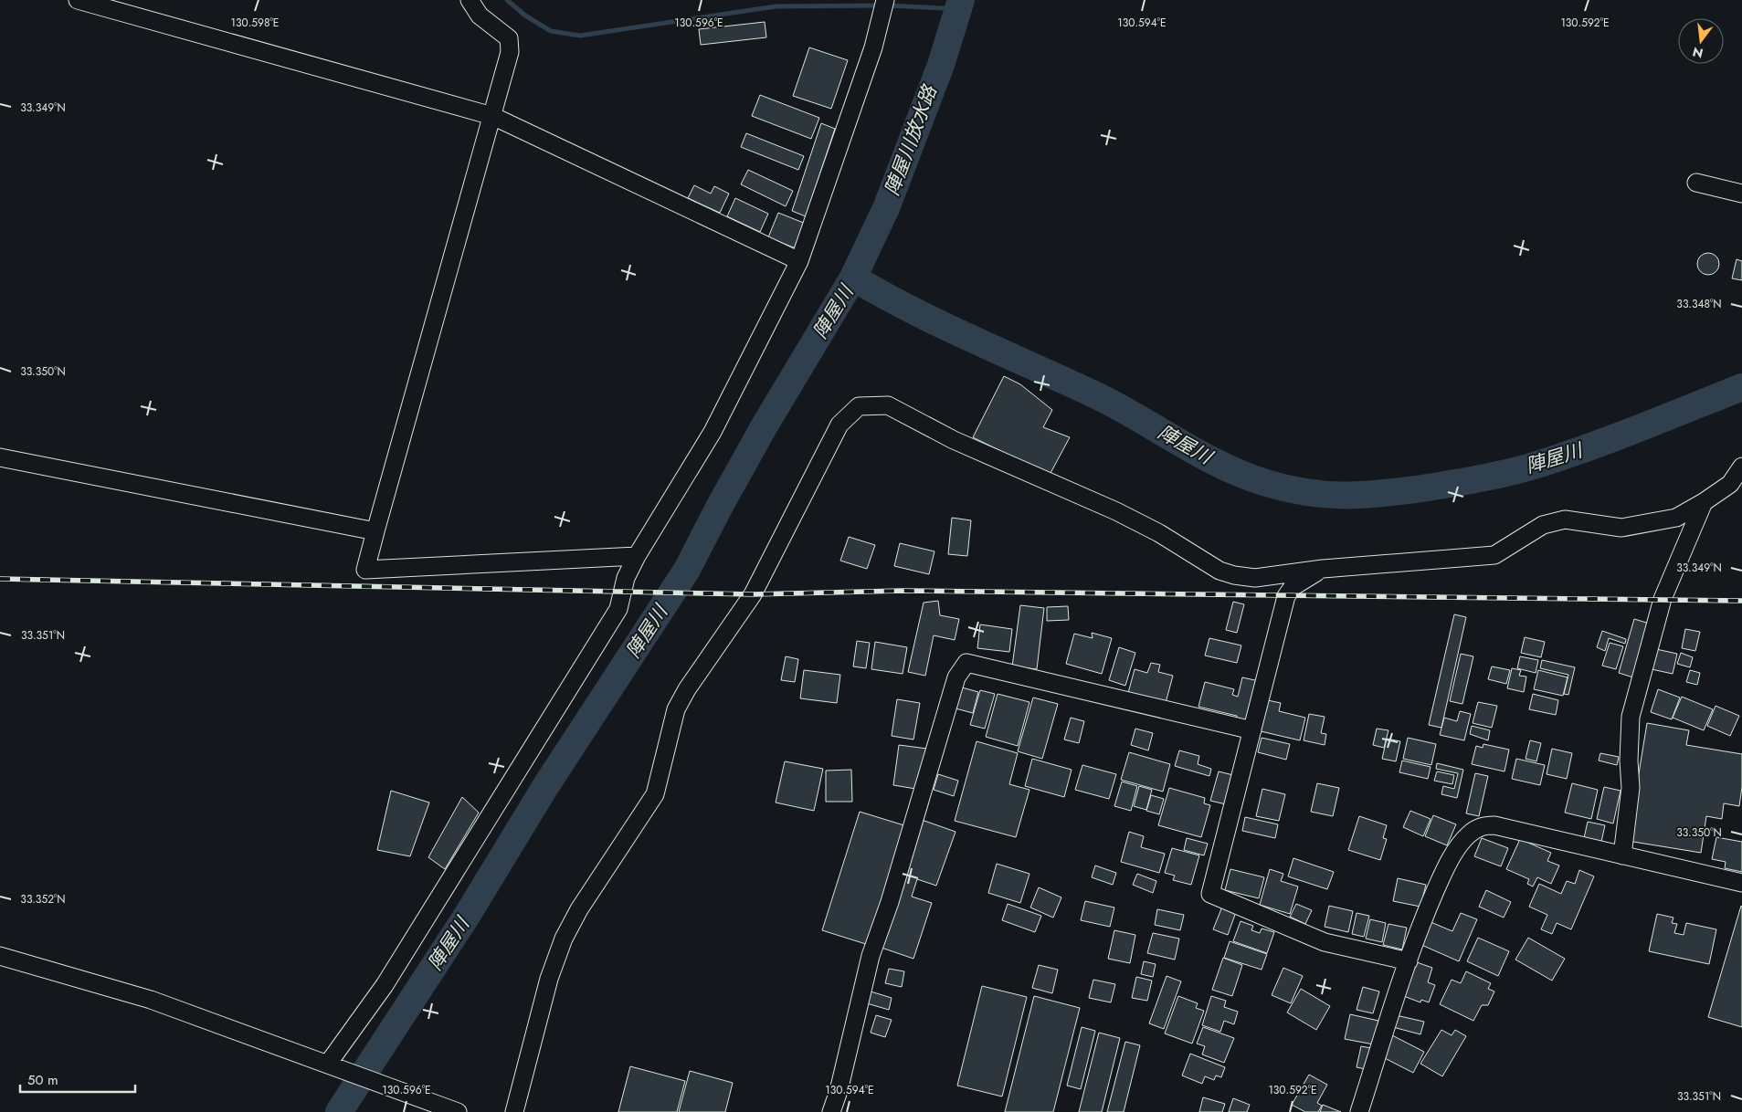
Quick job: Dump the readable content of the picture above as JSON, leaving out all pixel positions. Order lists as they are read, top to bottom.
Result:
{
  "water": ["陣屋川放水路", "陣屋川"],
  "scale_bar": "50 m",
  "north": "bottom",
  "coordinates": [
    "130.598°E",
    "130.596°E",
    "130.594°E",
    "130.592°E",
    "33.349°N",
    "33.348°N",
    "33.350°N",
    "33.351°N",
    "33.352°N"
  ]
}
